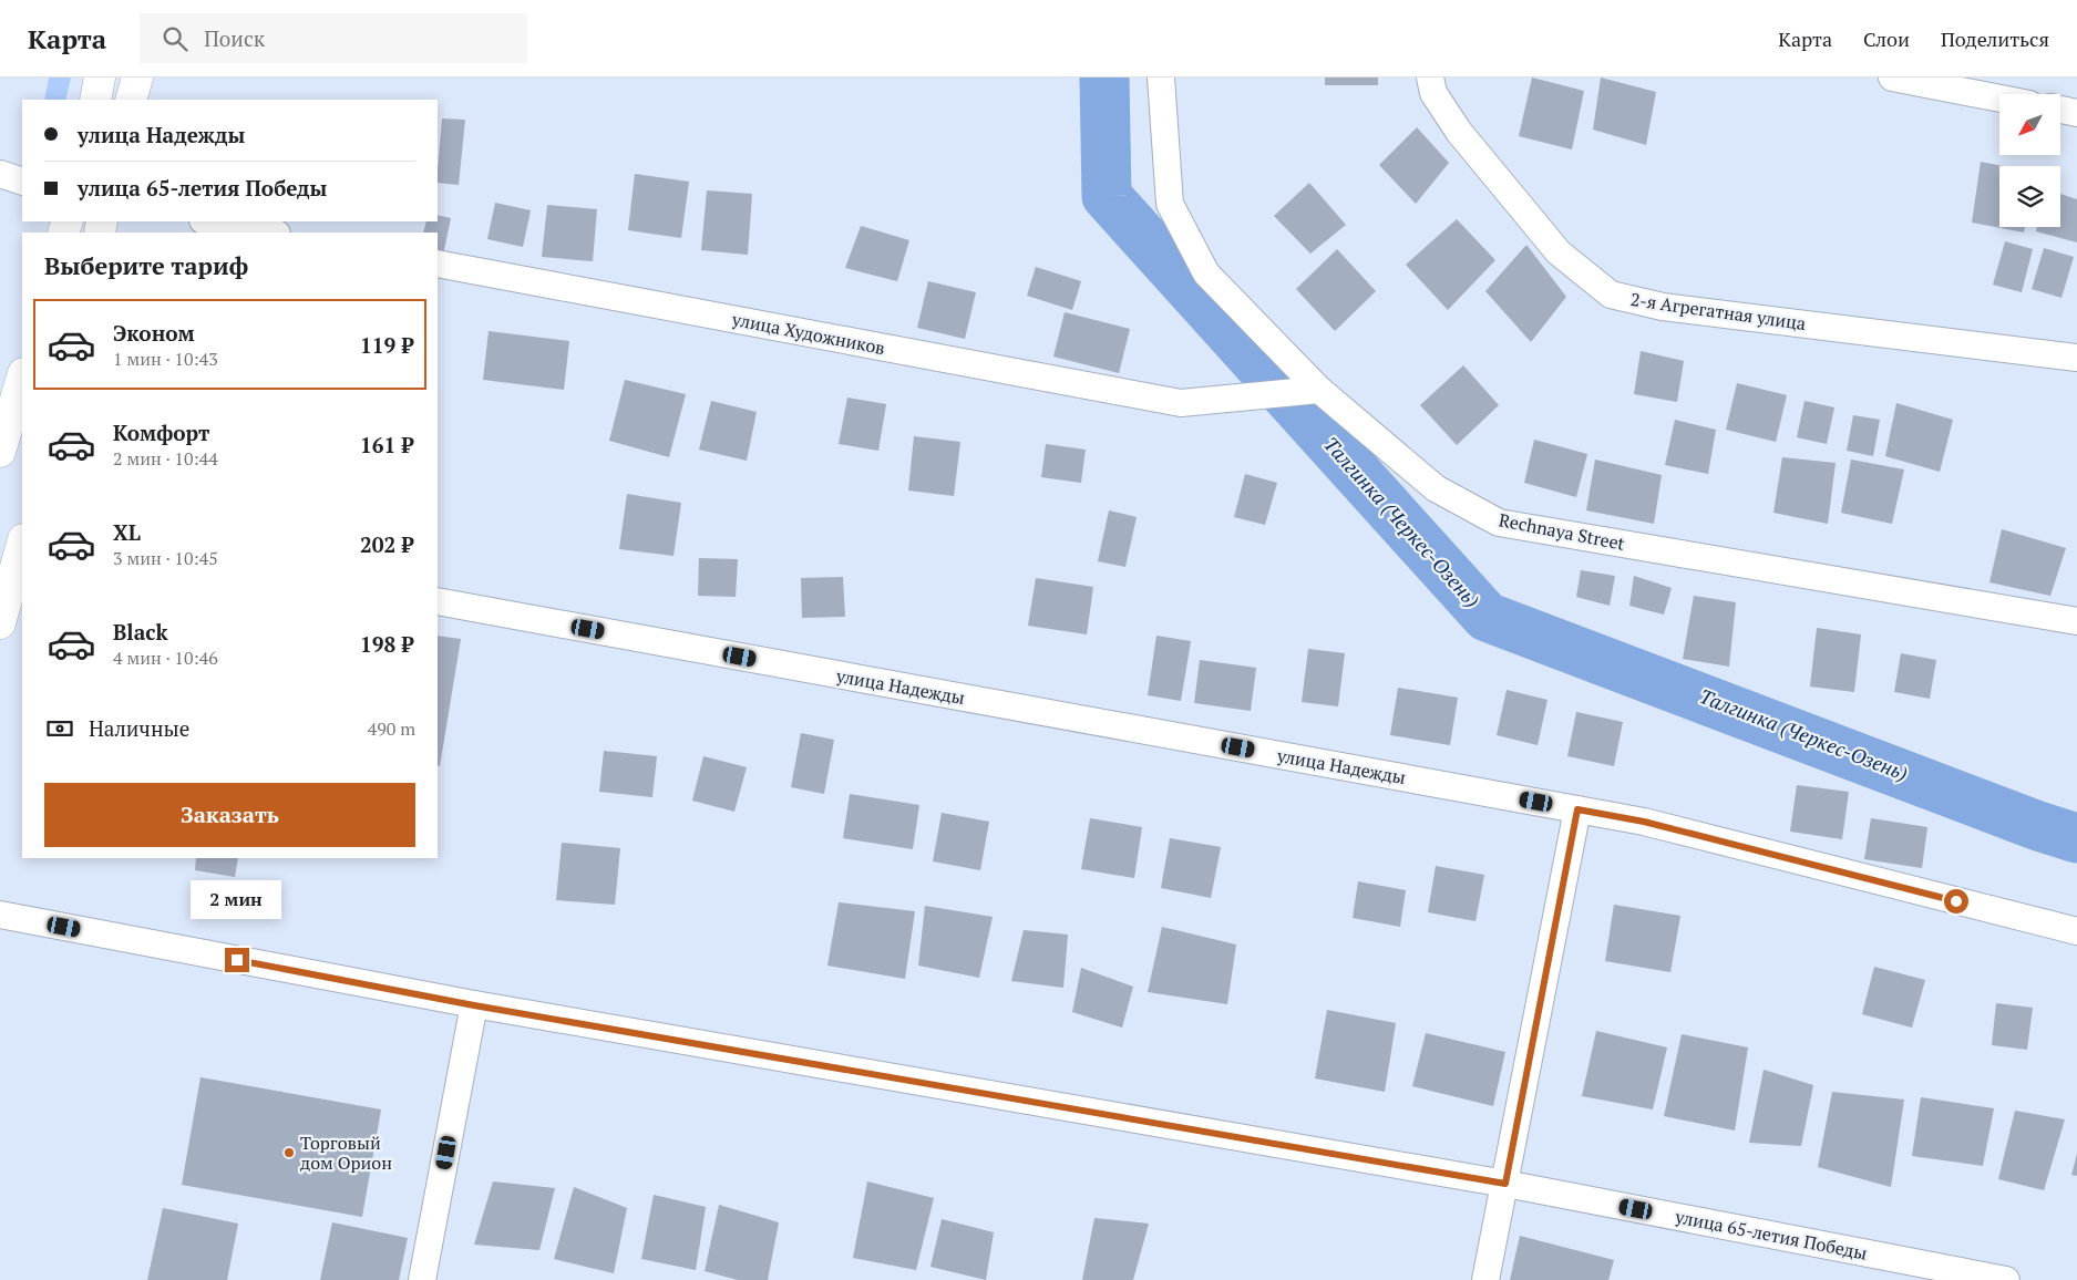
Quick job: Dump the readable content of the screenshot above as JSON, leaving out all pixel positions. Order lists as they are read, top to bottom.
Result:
{
  "streets": {
    "street": [
      "2-я Агрегатная улица",
      "улица Художников",
      "Rechnaya Street",
      "улица Надежды",
      "улица 65-летия Победы"
    ]
  },
  "crossings": [
    ["улица Художников", "Rechnaya Street"]
  ],
  "water": ["Талгинка (Черкес-Озень)"],
  "places": ["Торговый дом Орион"],
  "north": "bottom left",
  "page": {
    "header": "Карта",
    "search": "Поиск",
    "nav": ["Карта", "Слои", "Поделиться"],
    "banner": ["улица Надежды", "улица 65-летия Победы"],
    "heading": "Выберите тариф",
    "list": [
      {
        "name": "Эконом",
        "note": "1 мин · 10:43",
        "value": "119 ₽"
      },
      {
        "name": "Комфорт",
        "note": "2 мин · 10:44",
        "value": "161 ₽"
      },
      {
        "name": "XL",
        "note": "3 мин · 10:45",
        "value": "202 ₽"
      },
      {
        "name": "Black",
        "note": "4 мин · 10:46",
        "value": "198 ₽"
      }
    ],
    "pay": ["Наличные", "490 m"],
    "buttons": "Заказать",
    "bubble": "2 мин"
  }
}
